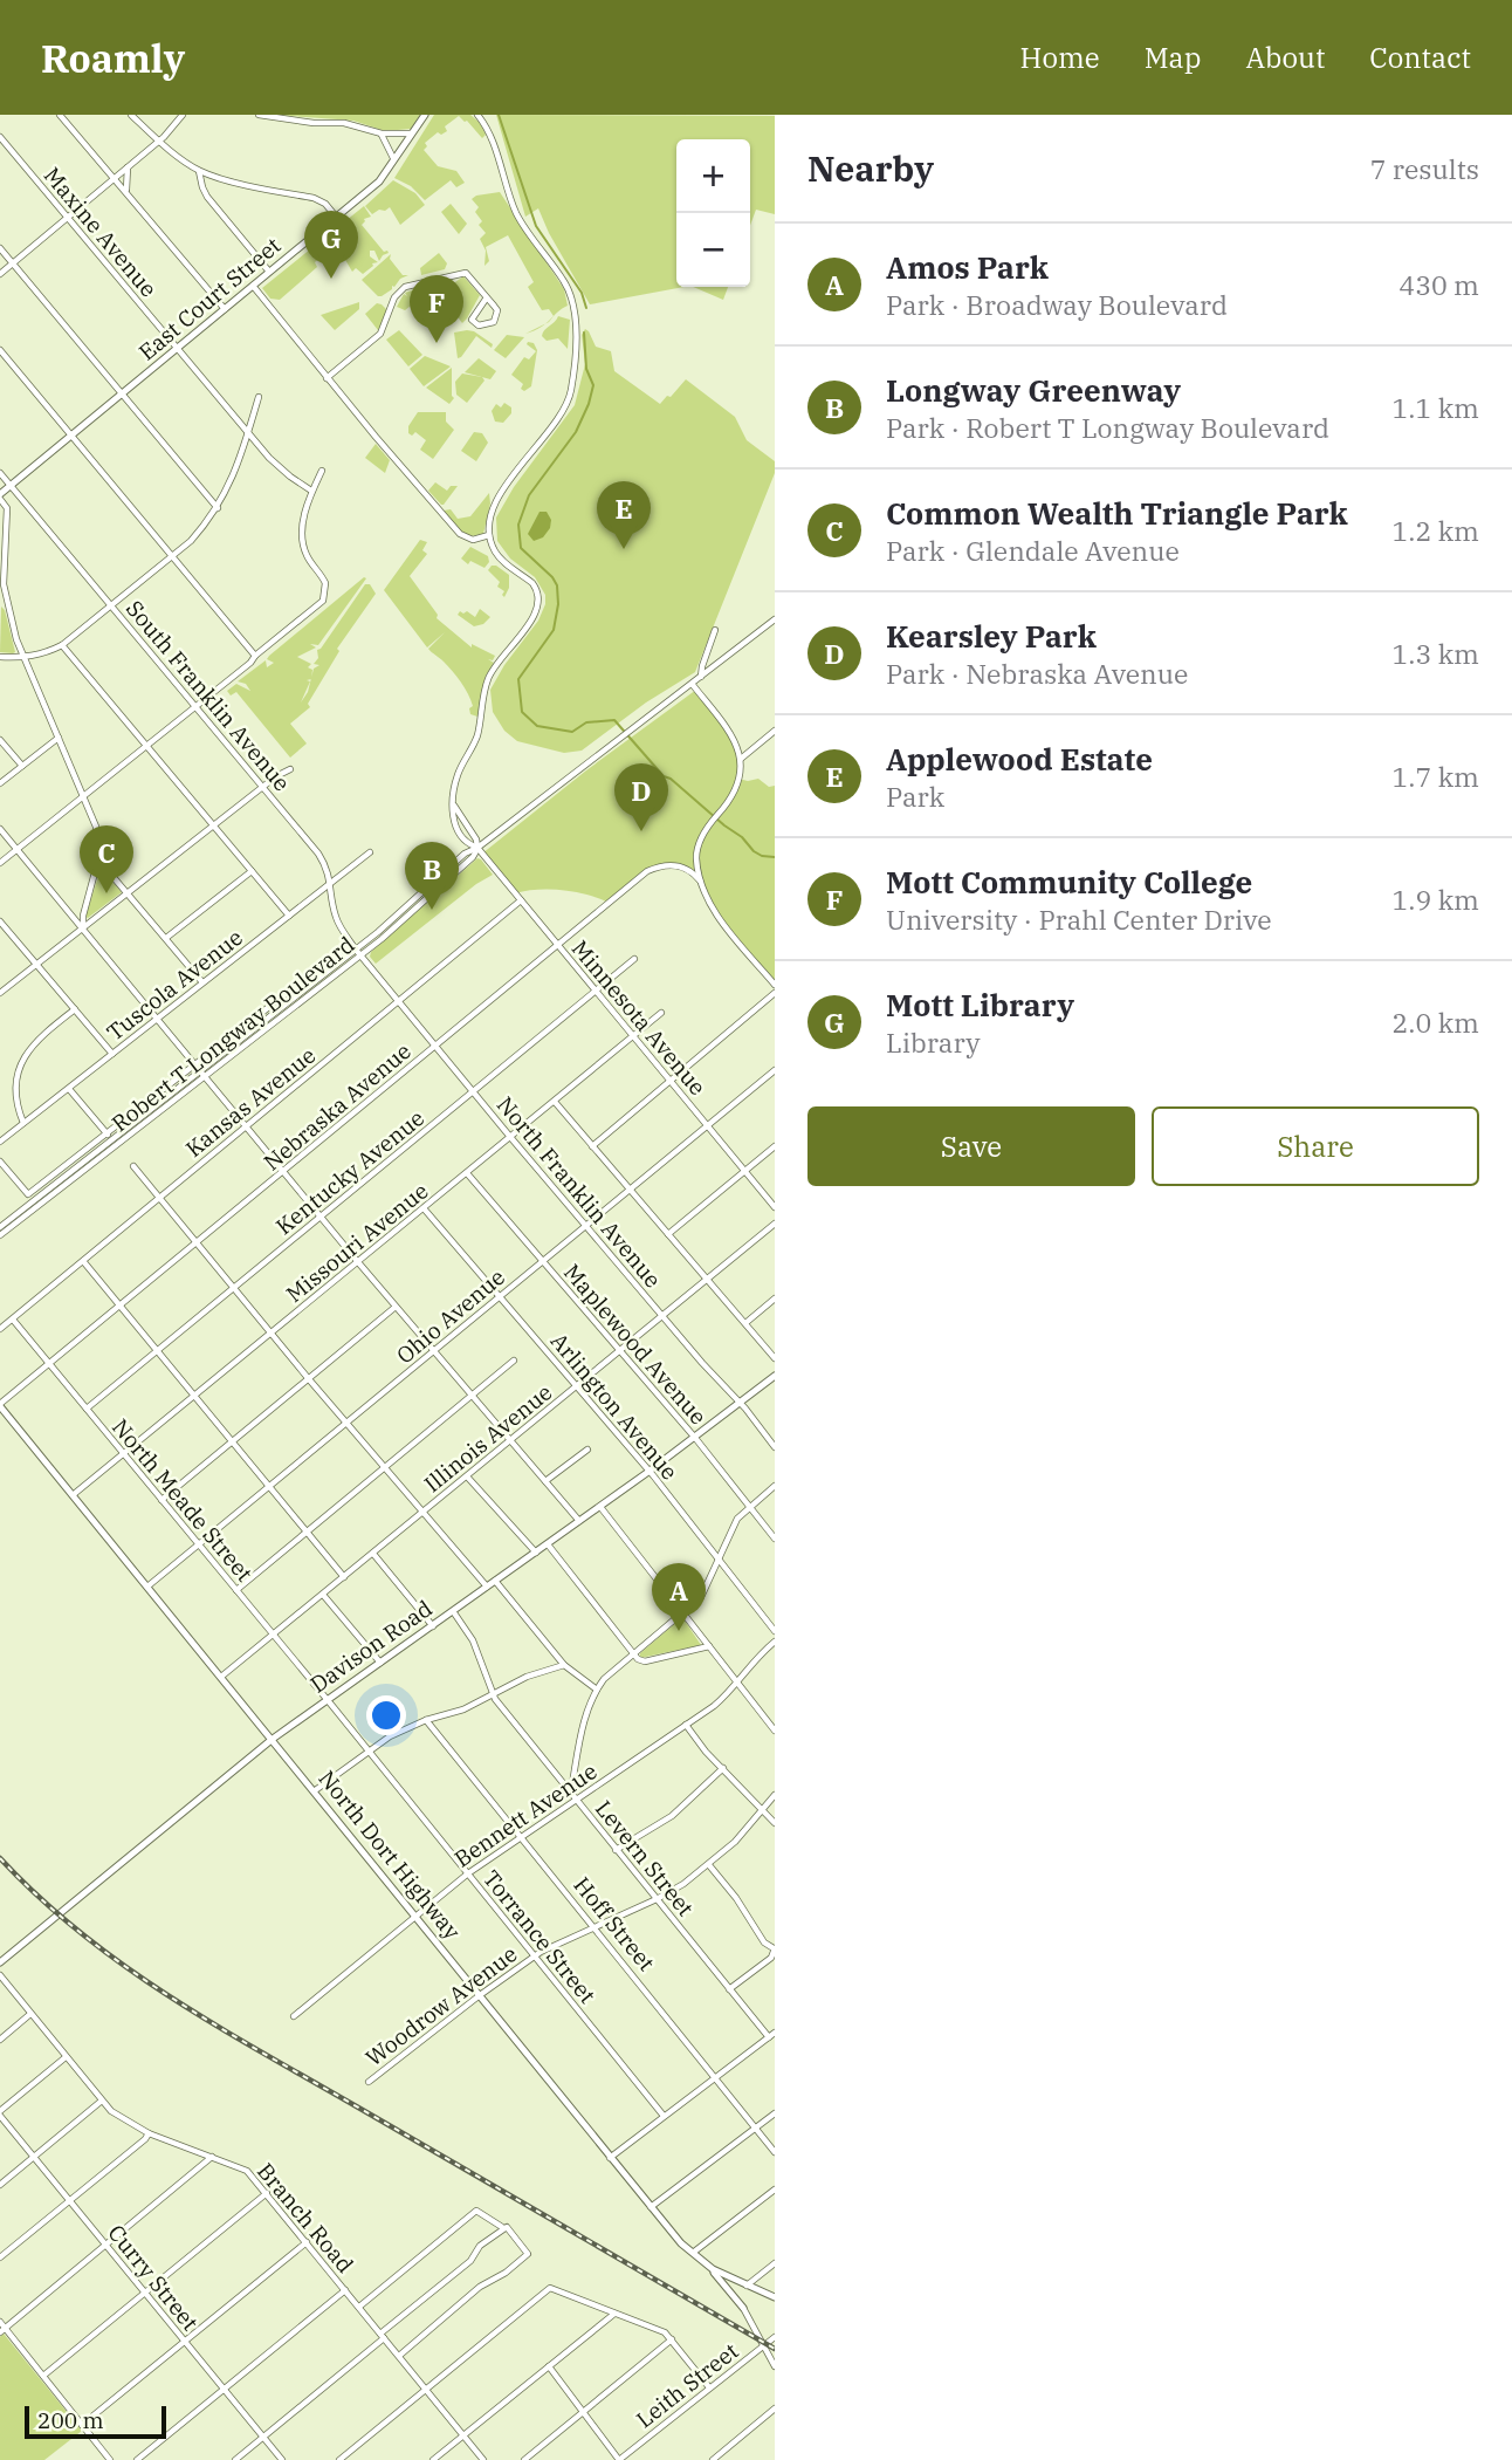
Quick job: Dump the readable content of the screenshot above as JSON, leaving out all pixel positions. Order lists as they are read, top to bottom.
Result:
{
  "streets": {
    "main road": ["East Court Street", "Davison Road", "North Dort Highway"],
    "street": [
      "Maxine Avenue",
      "South Franklin Avenue",
      "Tuscola Avenue",
      "Minnesota Avenue",
      "Robert T Longway Boulevard",
      "Kansas Avenue",
      "Nebraska Avenue",
      "Kentucky Avenue",
      "North Franklin Avenue",
      "Missouri Avenue",
      "Ohio Avenue",
      "Maplewood Avenue",
      "Arlington Avenue",
      "Illinois Avenue",
      "North Meade Street",
      "Bennett Avenue",
      "Levern Street",
      "Hoff Street",
      "Torrance Street",
      "Woodrow Avenue",
      "Branch Road",
      "Curry Street",
      "Leith Street"
    ]
  },
  "crossings": [
    ["Maxine Avenue", "East Court Street"],
    ["East Court Street", "South Franklin Avenue"],
    ["South Franklin Avenue", "Tuscola Avenue"],
    ["South Franklin Avenue", "Robert T Longway Boulevard"],
    ["South Franklin Avenue", "North Franklin Avenue"],
    ["Minnesota Avenue", "Robert T Longway Boulevard"],
    ["Minnesota Avenue", "Kansas Avenue"],
    ["Minnesota Avenue", "Nebraska Avenue"],
    ["Minnesota Avenue", "Kentucky Avenue"],
    ["Minnesota Avenue", "Missouri Avenue"],
    ["Minnesota Avenue", "Ohio Avenue"],
    ["Robert T Longway Boulevard", "North Franklin Avenue"],
    ["Kansas Avenue", "North Franklin Avenue"],
    ["Kansas Avenue", "North Meade Street"],
    ["Nebraska Avenue", "North Franklin Avenue"],
    ["Nebraska Avenue", "North Meade Street"],
    ["Nebraska Avenue", "North Dort Highway"],
    ["Kentucky Avenue", "North Franklin Avenue"],
    ["Kentucky Avenue", "North Meade Street"],
    ["North Franklin Avenue", "Missouri Avenue"],
    ["North Franklin Avenue", "Ohio Avenue"],
    ["North Franklin Avenue", "Illinois Avenue"],
    ["North Franklin Avenue", "Davison Road"],
    ["Missouri Avenue", "Maplewood Avenue"],
    ["Missouri Avenue", "Arlington Avenue"],
    ["Missouri Avenue", "North Meade Street"],
    ["Missouri Avenue", "North Dort Highway"],
    ["Ohio Avenue", "Maplewood Avenue"],
    ["Ohio Avenue", "Arlington Avenue"],
    ["Ohio Avenue", "North Meade Street"],
    ["Ohio Avenue", "North Dort Highway"],
    ["Maplewood Avenue", "Illinois Avenue"],
    ["Maplewood Avenue", "Davison Road"],
    ["Arlington Avenue", "Illinois Avenue"],
    ["Arlington Avenue", "Davison Road"],
    ["Illinois Avenue", "North Meade Street"],
    ["Illinois Avenue", "North Dort Highway"],
    ["North Meade Street", "Davison Road"],
    ["North Meade Street", "Torrance Street"],
    ["Davison Road", "North Dort Highway"],
    ["Davison Road", "Levern Street"],
    ["Davison Road", "Torrance Street"],
    ["Bennett Avenue", "North Dort Highway"],
    ["Bennett Avenue", "Levern Street"],
    ["Bennett Avenue", "Hoff Street"],
    ["Bennett Avenue", "Torrance Street"],
    ["North Dort Highway", "Woodrow Avenue"],
    ["Levern Street", "Woodrow Avenue"],
    ["Hoff Street", "Woodrow Avenue"],
    ["Torrance Street", "Woodrow Avenue"]
  ],
  "scale_bar": "200 m",
  "page": {
    "header": "Roamly",
    "nav": [
      "Home",
      "Map",
      "About",
      "Contact"
    ],
    "heading": ["Nearby", "7 results"],
    "map_buttons": ["+", "−"],
    "pins": [
      "G",
      "F",
      "E",
      "D",
      "C",
      "B",
      "A"
    ],
    "list": [
      {
        "mark": "A",
        "name": "Amos Park",
        "note": "Park · Broadway Boulevard",
        "value": "430 m"
      },
      {
        "mark": "B",
        "name": "Longway Greenway",
        "note": "Park · Robert T Longway Boulevard",
        "value": "1.1 km"
      },
      {
        "mark": "C",
        "name": "Common Wealth Triangle Park",
        "note": "Park · Glendale Avenue",
        "value": "1.2 km"
      },
      {
        "mark": "D",
        "name": "Kearsley Park",
        "note": "Park · Nebraska Avenue",
        "value": "1.3 km"
      },
      {
        "mark": "E",
        "name": "Applewood Estate",
        "note": "Park",
        "value": "1.7 km"
      },
      {
        "mark": "F",
        "name": "Mott Community College",
        "note": "University · Prahl Center Drive",
        "value": "1.9 km"
      },
      {
        "mark": "G",
        "name": "Mott Library",
        "note": "Library",
        "value": "2.0 km"
      }
    ],
    "buttons": ["Save", "Share"],
    "scale": "200 m"
  }
}
